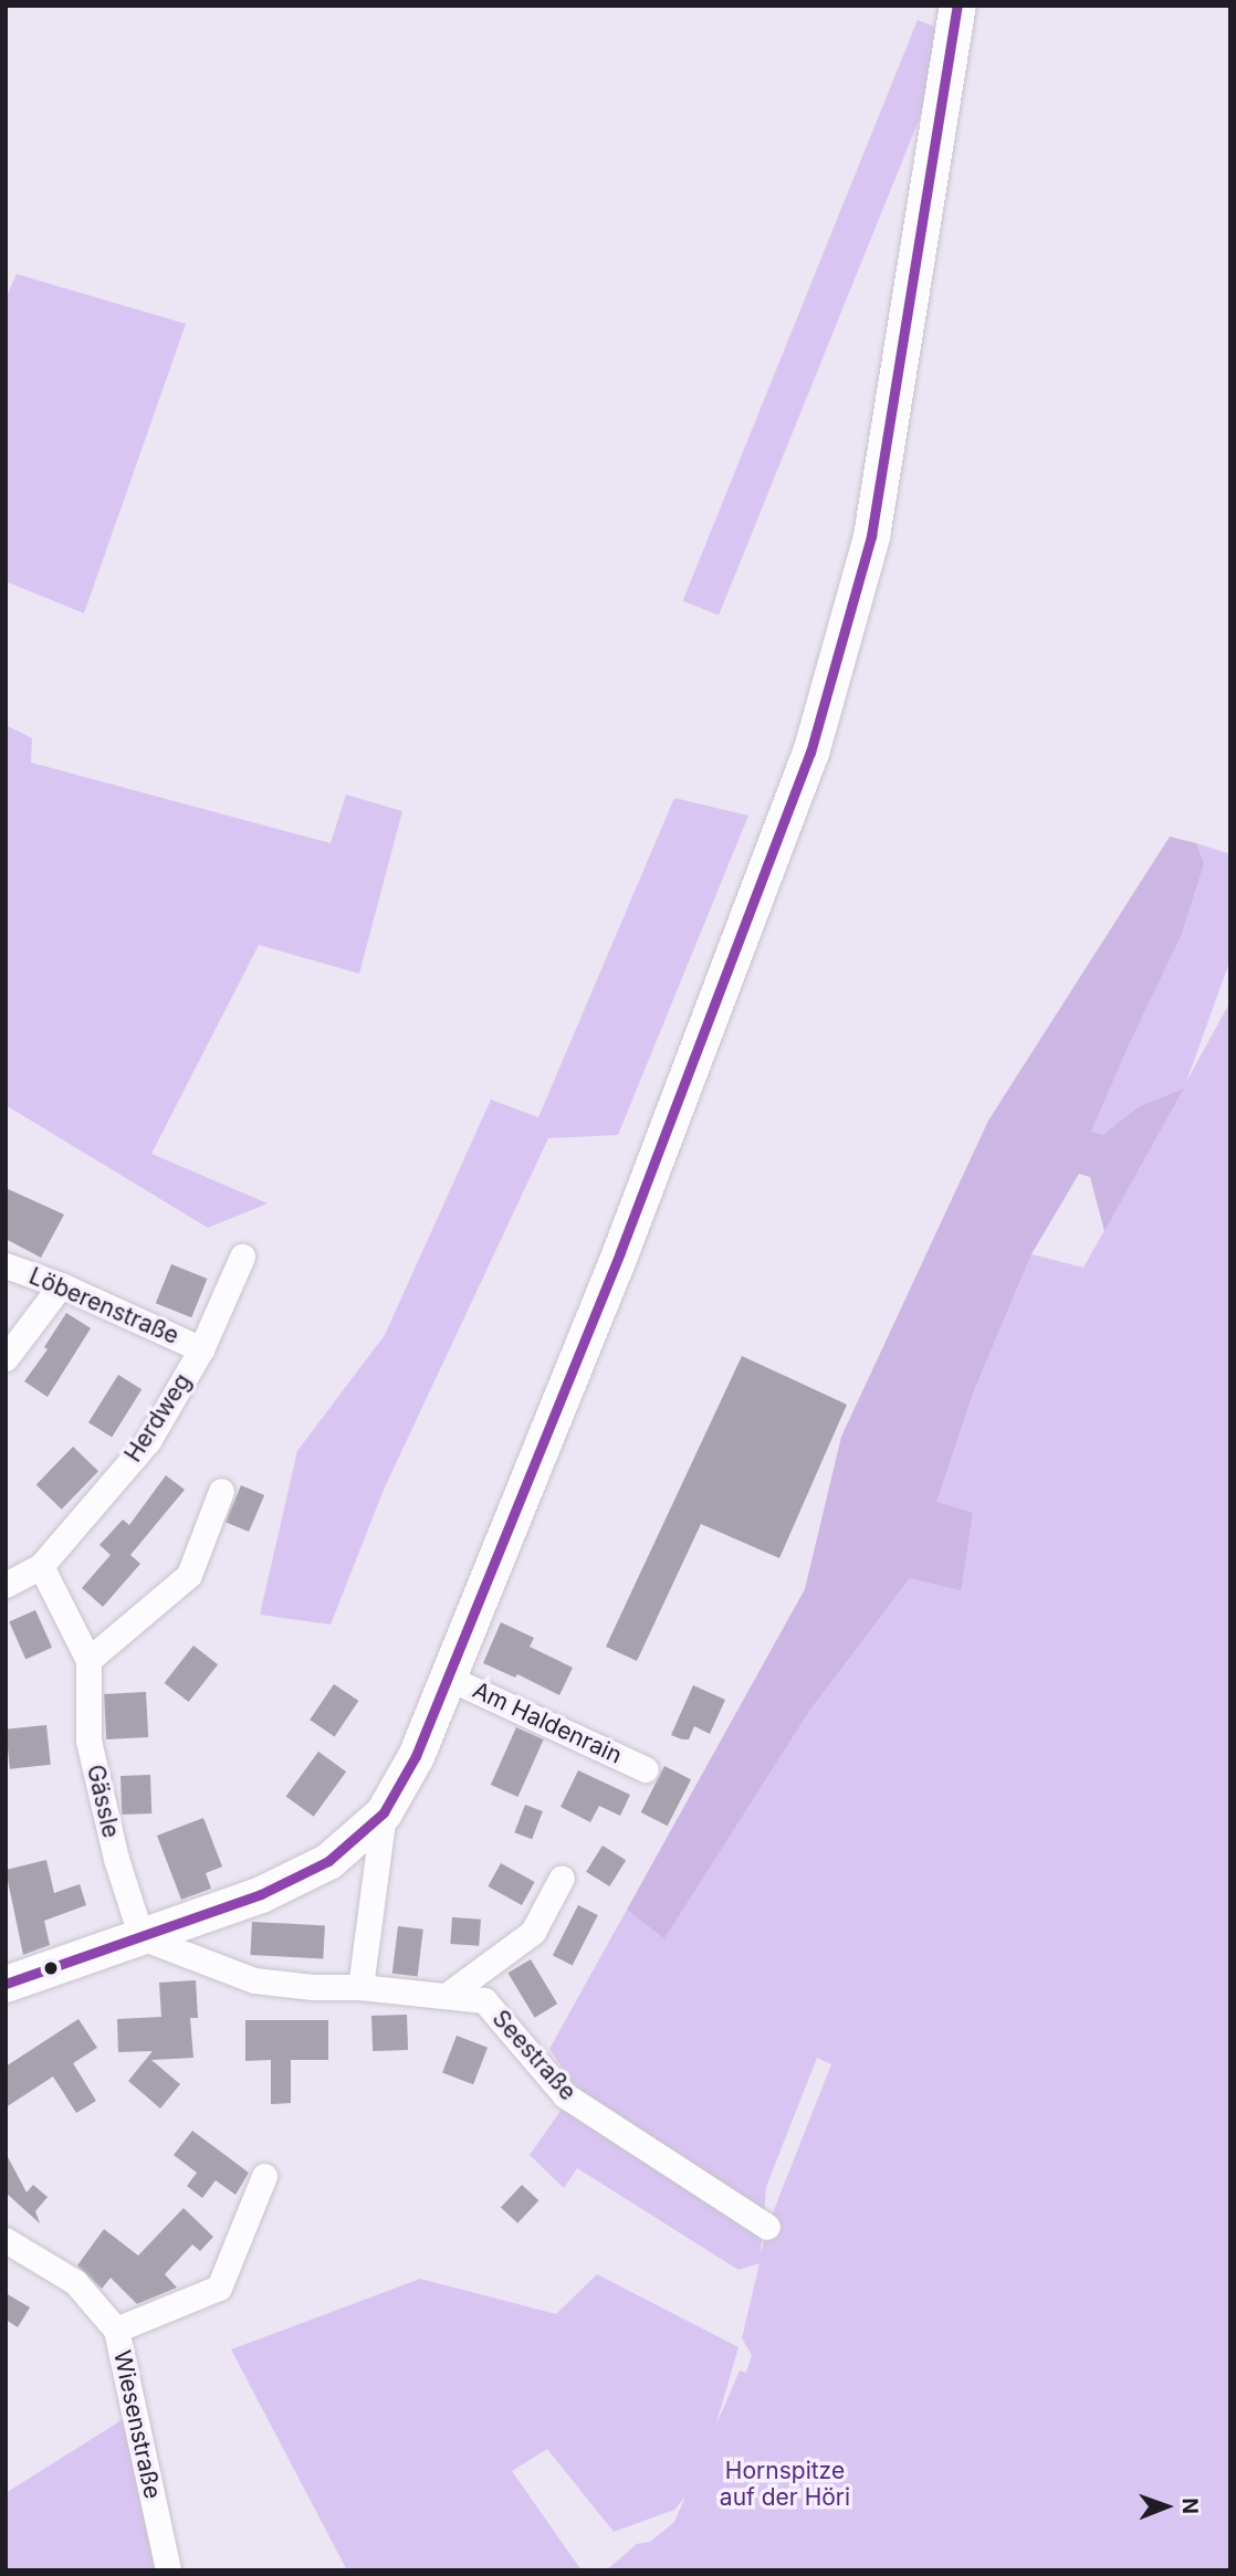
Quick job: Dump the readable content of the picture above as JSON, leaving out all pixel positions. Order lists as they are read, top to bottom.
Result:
{
  "streets": {
    "street": [
      "Löberenstraße",
      "Herdweg",
      "Am Haldenrain",
      "Gässle",
      "Seestraße",
      "Wiesenstraße"
    ]
  },
  "crossings": [
    ["Löberenstraße", "Herdweg"],
    ["Herdweg", "Gässle"],
    ["Gässle", "Seestraße"]
  ],
  "parks": ["Hornspitze auf der Höri"],
  "north": "right"
}
